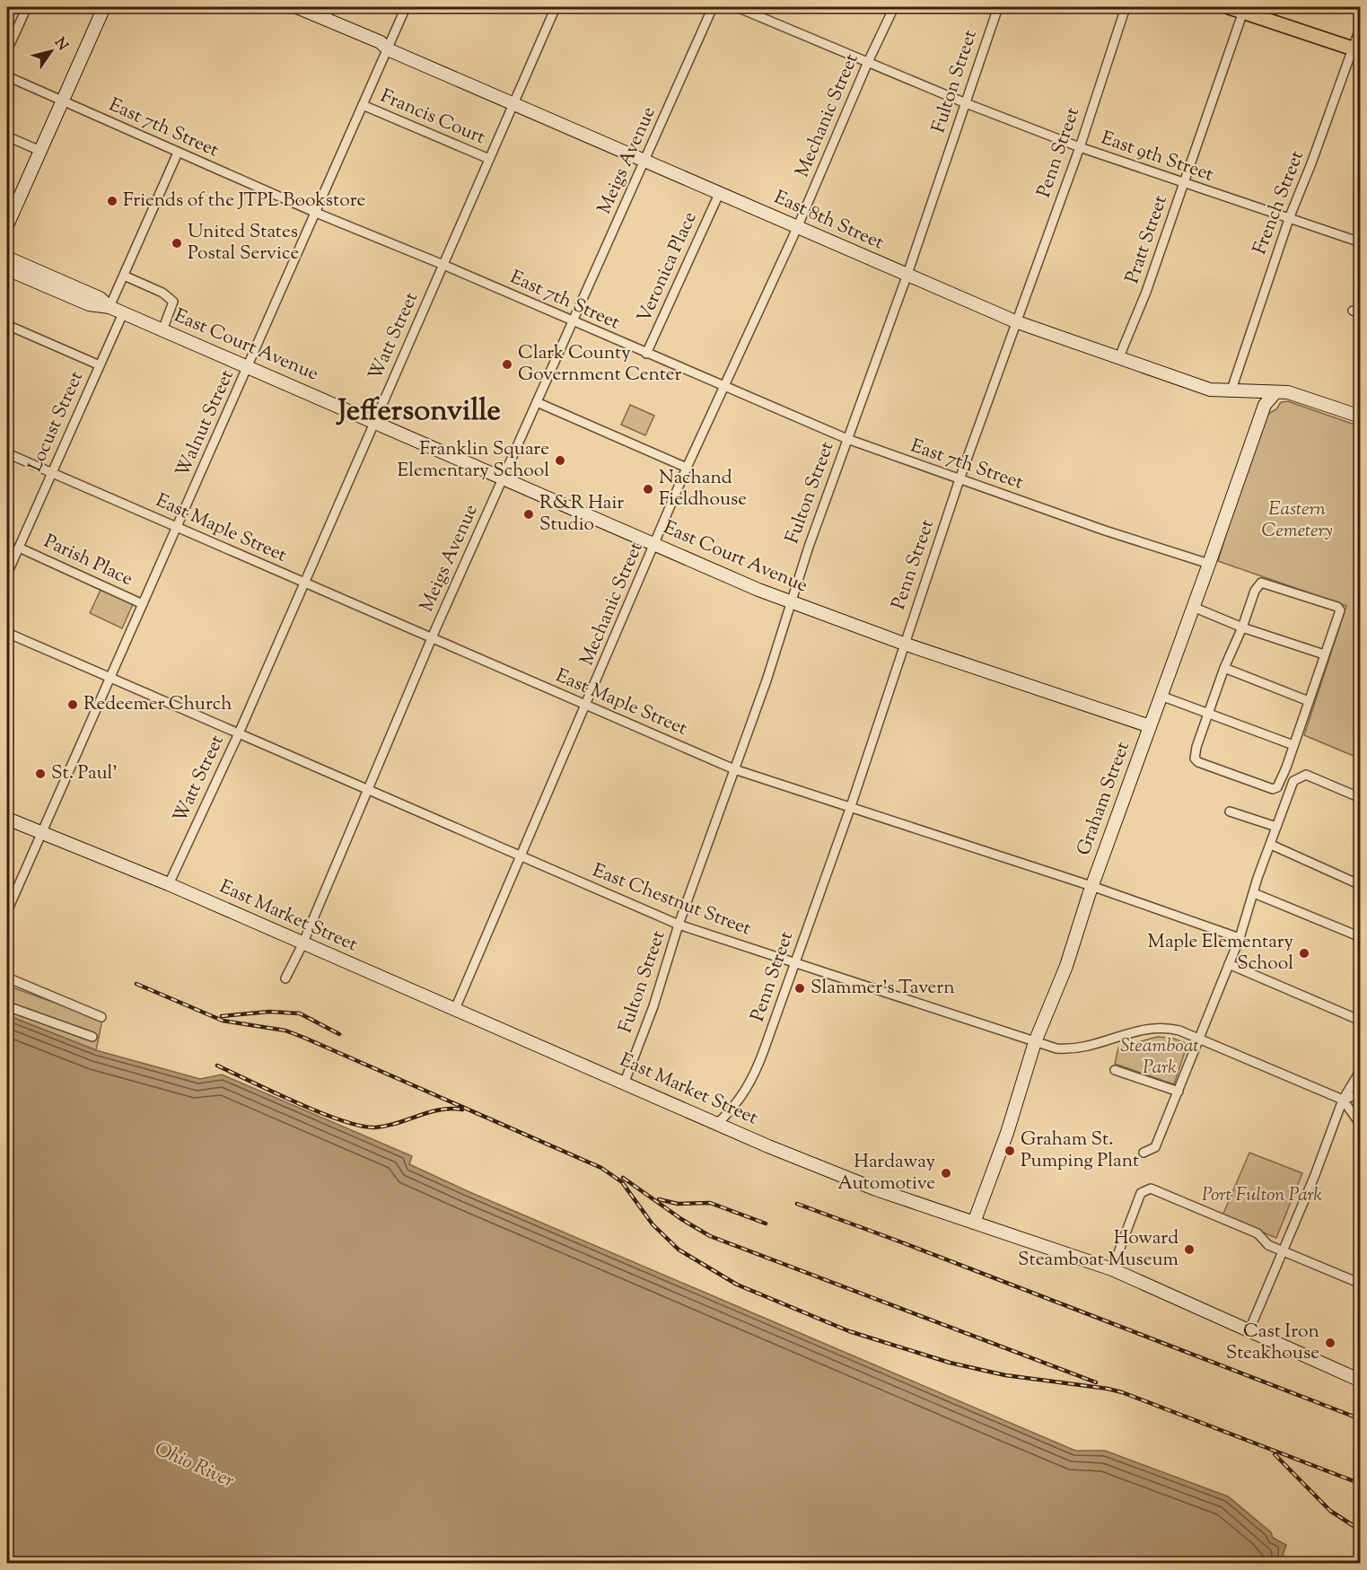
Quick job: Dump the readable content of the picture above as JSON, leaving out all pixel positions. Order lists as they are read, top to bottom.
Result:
{
  "streets": {
    "main road": [
      "East 8th Street",
      "East Court Avenue",
      "Graham Street",
      "East Market Street"
    ],
    "street": [
      "Fulton Street",
      "Mechanic Street",
      "Francis Court",
      "East 7th Street",
      "Penn Street",
      "East 9th Street",
      "Meigs Avenue",
      "French Street",
      "Pratt Street",
      "Veronica Place",
      "Watt Street",
      "Locust Street",
      "Walnut Street",
      "East Maple Street",
      "Parish Place",
      "East Chestnut Street"
    ]
  },
  "crossings": [
    ["Fulton Street", "East 7th Street"],
    ["Fulton Street", "East 9th Street"],
    ["Fulton Street", "East 8th Street"],
    ["Fulton Street", "East Court Avenue"],
    ["Fulton Street", "East Maple Street"],
    ["Fulton Street", "East Chestnut Street"],
    ["Fulton Street", "East Market Street"],
    ["Mechanic Street", "East 7th Street"],
    ["Mechanic Street", "East 9th Street"],
    ["Mechanic Street", "East 8th Street"],
    ["Mechanic Street", "East Court Avenue"],
    ["Mechanic Street", "East Maple Street"],
    ["Mechanic Street", "East Chestnut Street"],
    ["Mechanic Street", "East Market Street"],
    ["Francis Court", "Watt Street"],
    ["Francis Court", "Walnut Street"],
    ["East 7th Street", "Penn Street"],
    ["East 7th Street", "Meigs Avenue"],
    ["East 7th Street", "Veronica Place"],
    ["East 7th Street", "Watt Street"],
    ["East 7th Street", "Walnut Street"],
    ["East 7th Street", "Graham Street"],
    ["Penn Street", "East 9th Street"],
    ["Penn Street", "East 8th Street"],
    ["Penn Street", "East Court Avenue"],
    ["Penn Street", "East Maple Street"],
    ["Penn Street", "East Chestnut Street"],
    ["Penn Street", "East Market Street"],
    ["East 9th Street", "French Street"],
    ["East 9th Street", "Pratt Street"],
    ["Meigs Avenue", "East 8th Street"],
    ["Meigs Avenue", "East Court Avenue"],
    ["Meigs Avenue", "East Maple Street"],
    ["Meigs Avenue", "East Chestnut Street"],
    ["Meigs Avenue", "East Market Street"],
    ["French Street", "East 8th Street"],
    ["East 8th Street", "Pratt Street"],
    ["East 8th Street", "Veronica Place"],
    ["East 8th Street", "Watt Street"],
    ["East 8th Street", "Walnut Street"],
    ["East 8th Street", "Graham Street"],
    ["Watt Street", "East Court Avenue"],
    ["Watt Street", "East Maple Street"],
    ["Watt Street", "East Chestnut Street"],
    ["Watt Street", "East Market Street"],
    ["East Court Avenue", "Locust Street"],
    ["East Court Avenue", "Walnut Street"],
    ["East Court Avenue", "Graham Street"],
    ["Locust Street", "East Maple Street"],
    ["Locust Street", "Parish Place"],
    ["Walnut Street", "East Maple Street"],
    ["Walnut Street", "Parish Place"],
    ["Walnut Street", "East Chestnut Street"],
    ["Walnut Street", "East Market Street"],
    ["East Maple Street", "Graham Street"],
    ["Graham Street", "East Chestnut Street"],
    ["Graham Street", "East Market Street"]
  ],
  "districts": ["Jeffersonville"],
  "water": ["Ohio River"],
  "parks": ["Eastern Cemetery", "Steamboat Park", "Port Fulton Park"],
  "places": [
    "Friends of the JTPL Bookstore",
    "United States Postal Service",
    "Clark County Government Center",
    "Franklin Square Elementary School",
    "Nachand Fieldhouse",
    "R&R Hair Studio",
    "Redeemer Church",
    "St. Paul'",
    "Maple Elementary School",
    "Slammer's Tavern",
    "Graham St. Pumping Plant",
    "Hardaway Automotive",
    "Howard Steamboat Museum",
    "Cast Iron Steakhouse"
  ],
  "north": "top right"
}
